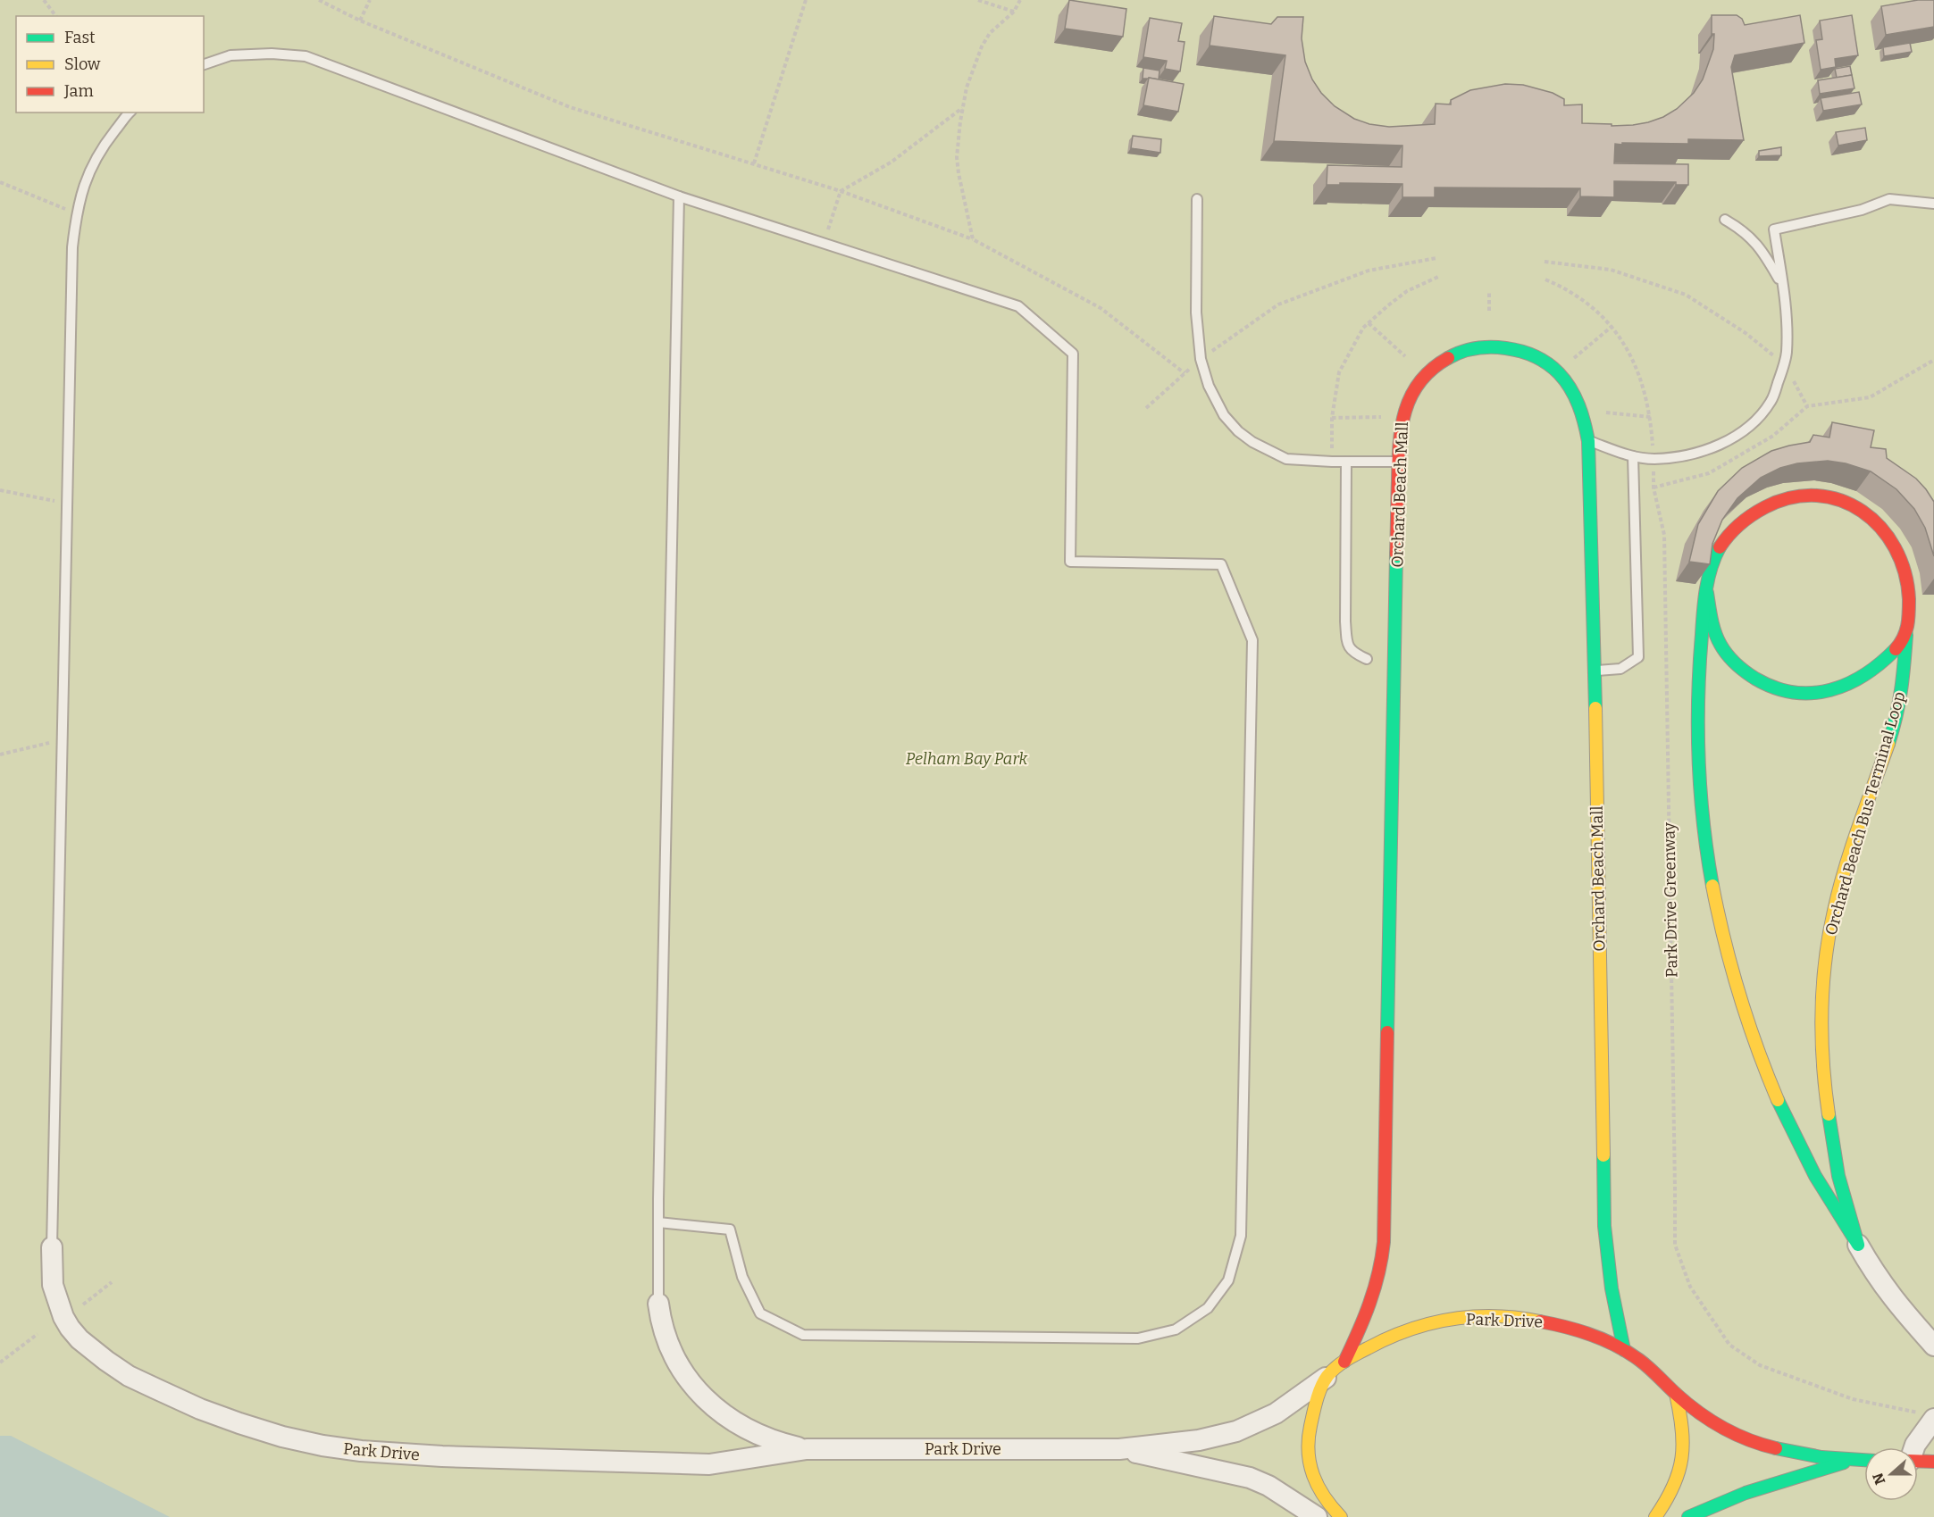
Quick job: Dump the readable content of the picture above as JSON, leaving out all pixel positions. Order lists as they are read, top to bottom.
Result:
{
  "streets": {
    "street": ["Orchard Beach Mall", "Orchard Beach Bus Terminal Loop", "Park Drive"],
    "path": ["Park Drive Greenway"]
  },
  "crossings": [
    ["Orchard Beach Mall", "Park Drive"]
  ],
  "parks": ["Pelham Bay Park"],
  "legend": ["Fast", "Slow", "Jam"],
  "north": "left"
}
